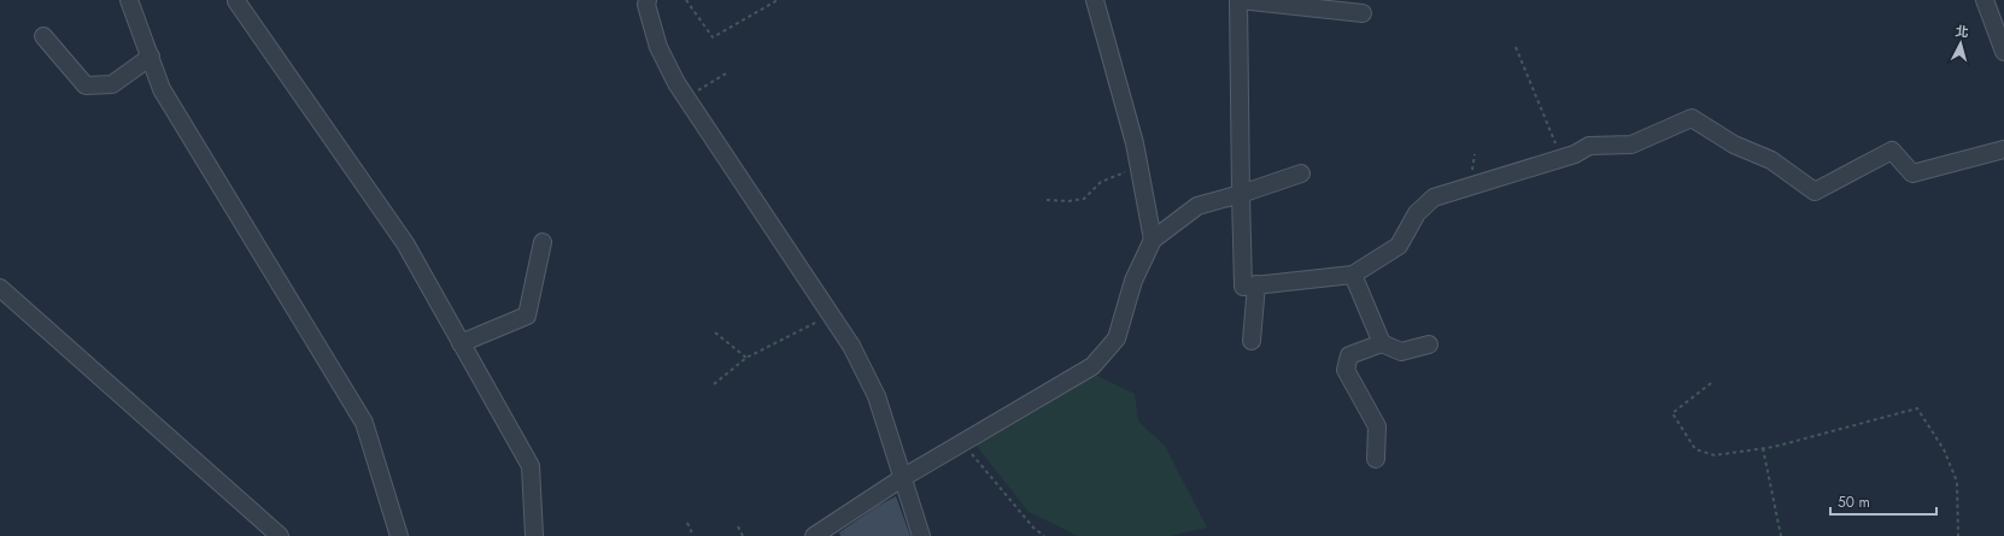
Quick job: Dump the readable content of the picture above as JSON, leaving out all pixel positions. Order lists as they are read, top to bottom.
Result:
{
  "scale_bar": "50 m",
  "north": "top"
}
